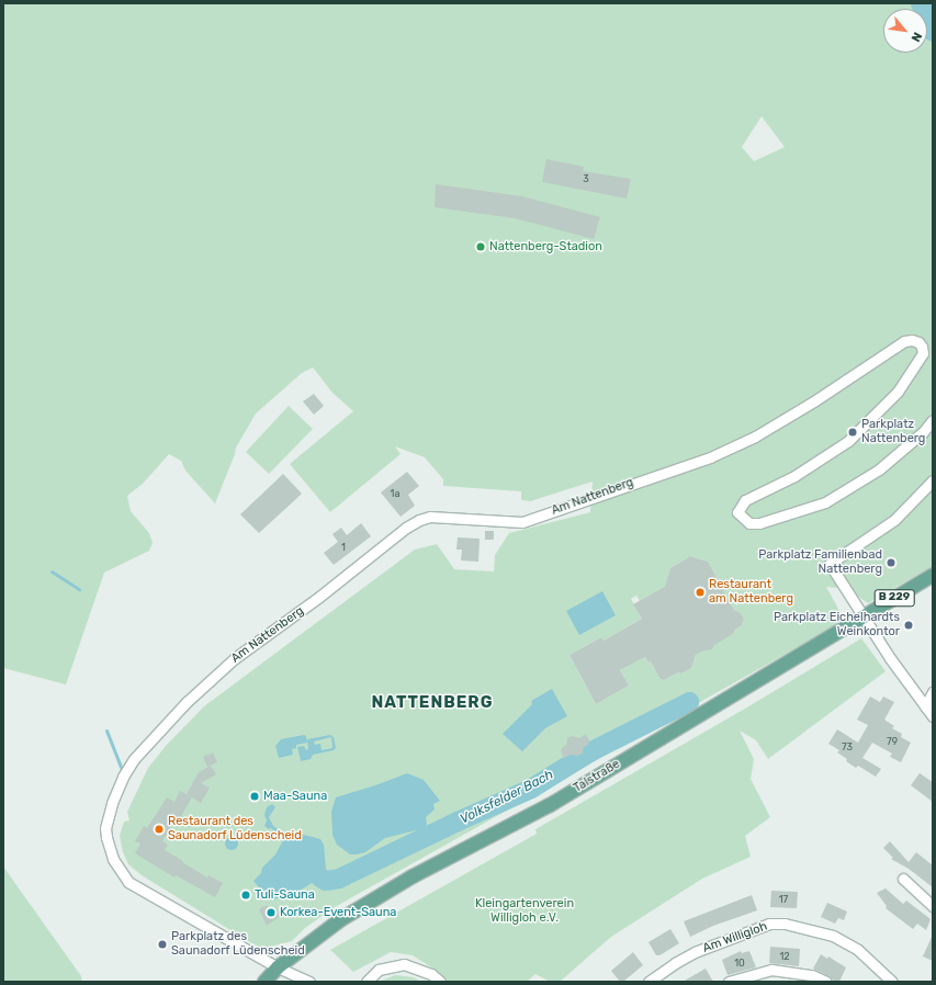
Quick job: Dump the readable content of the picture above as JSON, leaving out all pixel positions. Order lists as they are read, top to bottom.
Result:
{
  "streets": {
    "main road": ["B 229", "Talstraße"],
    "street": ["Am Nattenberg", "Am Willigloh"]
  },
  "crossings": [
    ["Am Nattenberg", "Talstraße"]
  ],
  "districts": ["NATTENBERG"],
  "water": ["Volksfelder Bach"],
  "parks": ["Kleingartenverein Willigloh e.V."],
  "places": [
    "Nattenberg-Stadion",
    "Parkplatz Nattenberg",
    "Parkplatz Familienbad Nattenberg",
    "Restaurant am Nattenberg",
    "Parkplatz Eichelhardts Weinkontor",
    "Maa-Sauna",
    "Restaurant des Saunadorf Lüdenscheid",
    "Tuli-Sauna",
    "Korkea-Event-Sauna",
    "Parkplatz des Saunadorf Lüdenscheid"
  ],
  "house_numbers": [
    "3",
    "1a",
    "1",
    "79",
    "73",
    "17",
    "12",
    "10"
  ],
  "north": "bottom right"
}
